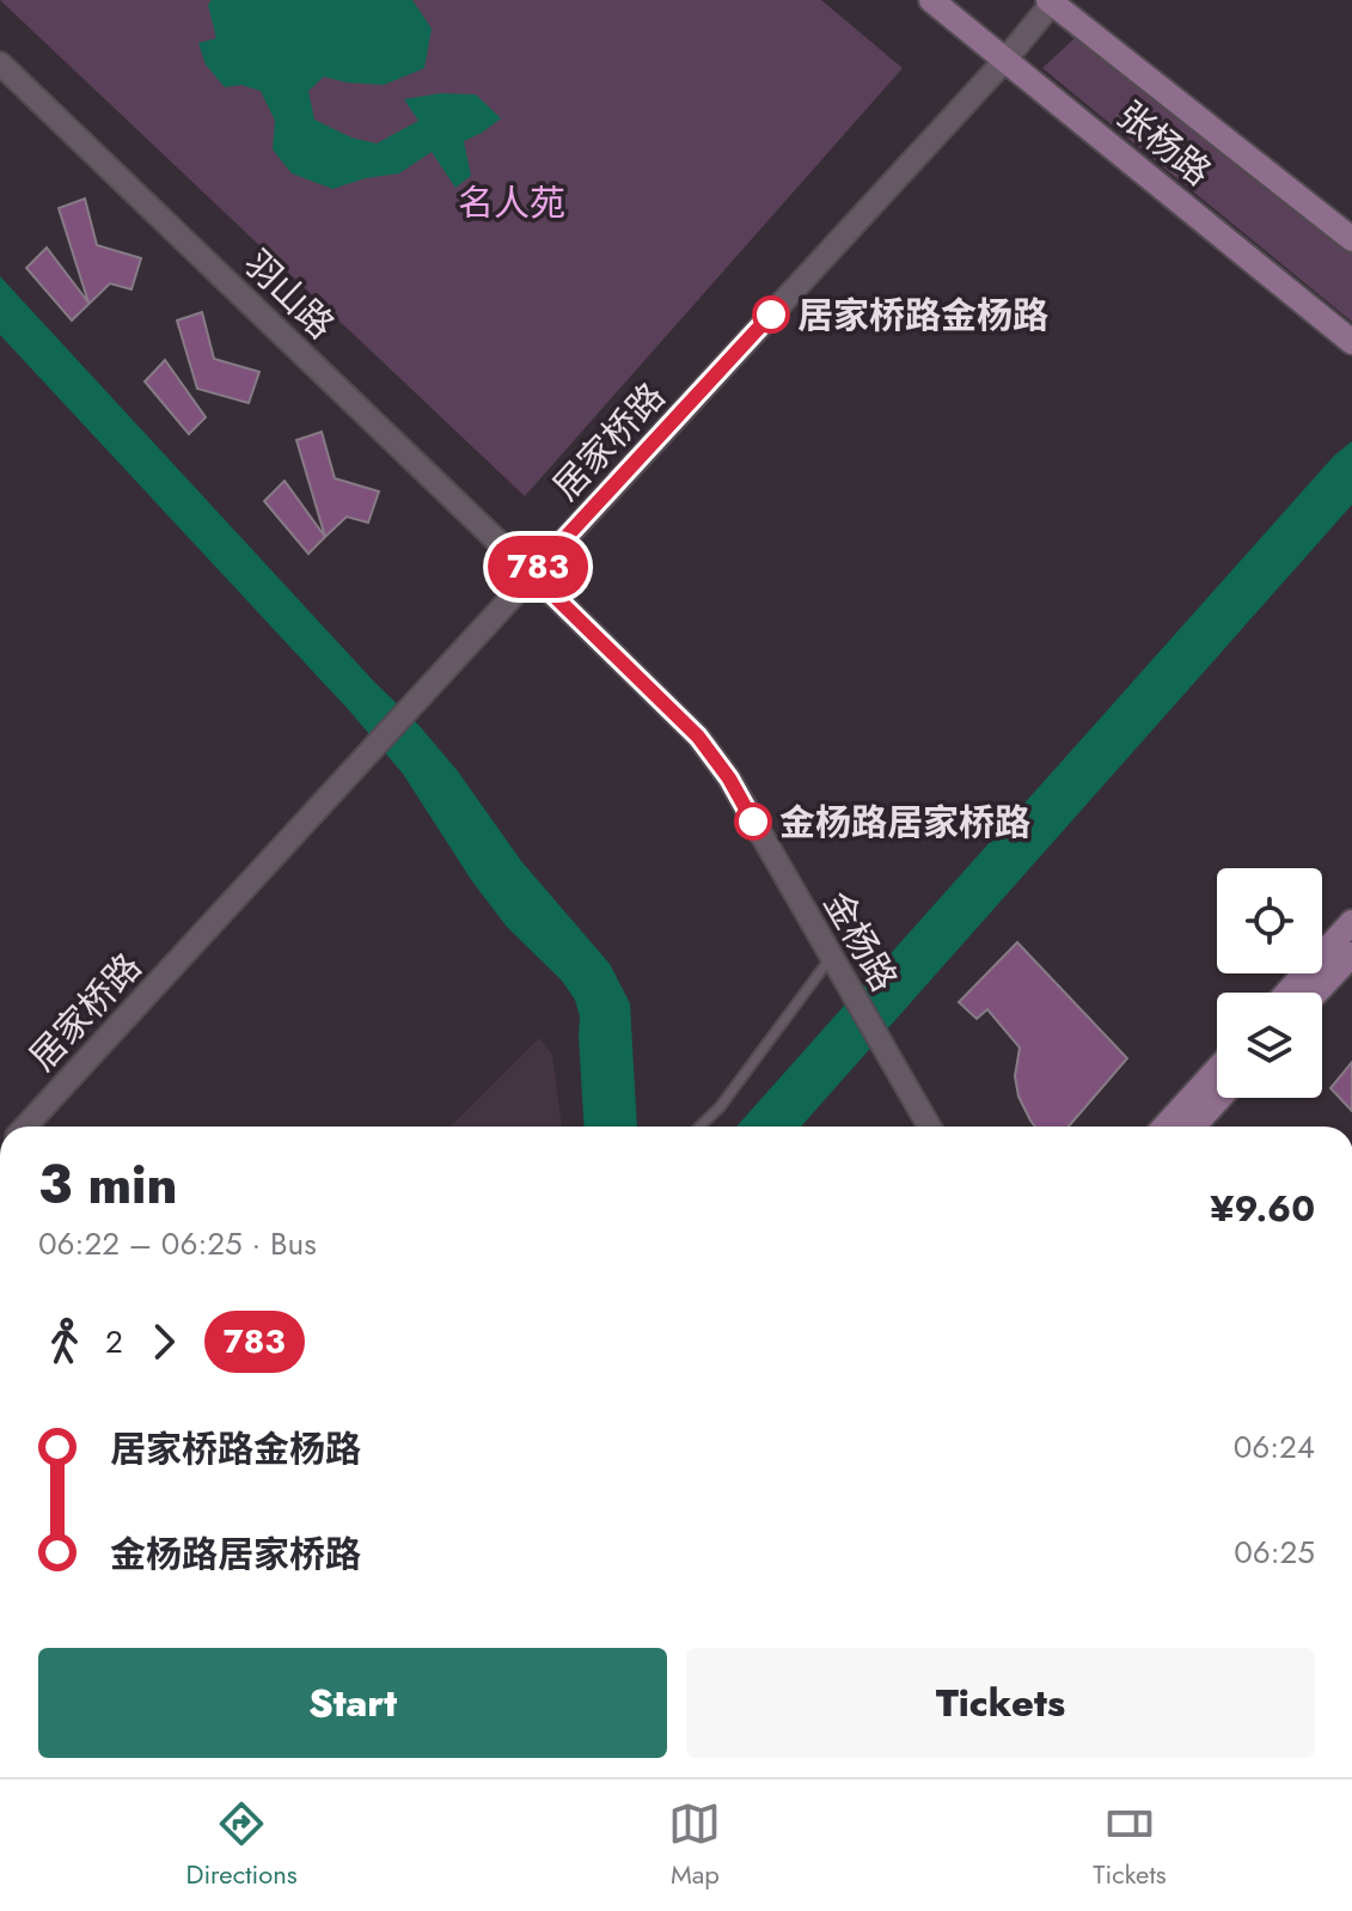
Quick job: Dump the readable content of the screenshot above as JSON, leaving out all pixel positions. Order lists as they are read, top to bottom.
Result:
{
  "streets": {
    "main road": ["张杨路"],
    "street": ["羽山路", "居家桥路", "金杨路"]
  },
  "crossings": [
    ["张杨路", "居家桥路"],
    ["羽山路", "居家桥路"],
    ["羽山路", "金杨路"],
    ["居家桥路", "金杨路"]
  ],
  "parks": ["名人苑"],
  "places": ["居家桥路金杨路", "金杨路居家桥路"],
  "lines": ["bus line 783"],
  "page": {
    "on_map": "783",
    "heading": ["3 min", "06:22 – 06:25 · Bus", "¥9.60"],
    "legs": ["2", "783"],
    "list": [
      {
        "name": "居家桥路金杨路",
        "value": "06:24"
      },
      {
        "name": "金杨路居家桥路",
        "value": "06:25"
      }
    ],
    "buttons": ["Start", "Tickets"],
    "tabs": ["Directions", "Map", "Tickets"]
  }
}
